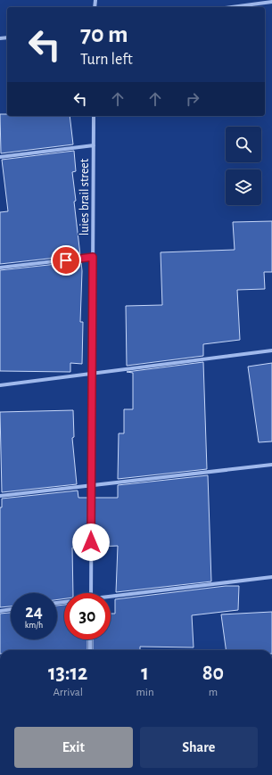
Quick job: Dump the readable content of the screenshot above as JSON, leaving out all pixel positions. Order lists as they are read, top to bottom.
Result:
{
  "streets": {
    "street": ["luies brail street"]
  },
  "page": {
    "turn": ["70 m", "Turn left"],
    "speed": "24 km/h",
    "limit": "30",
    "eta": [
      "13:12",
      "Arrival",
      "1",
      "min",
      "80",
      "m"
    ],
    "buttons": ["Exit", "Share"]
  }
}
